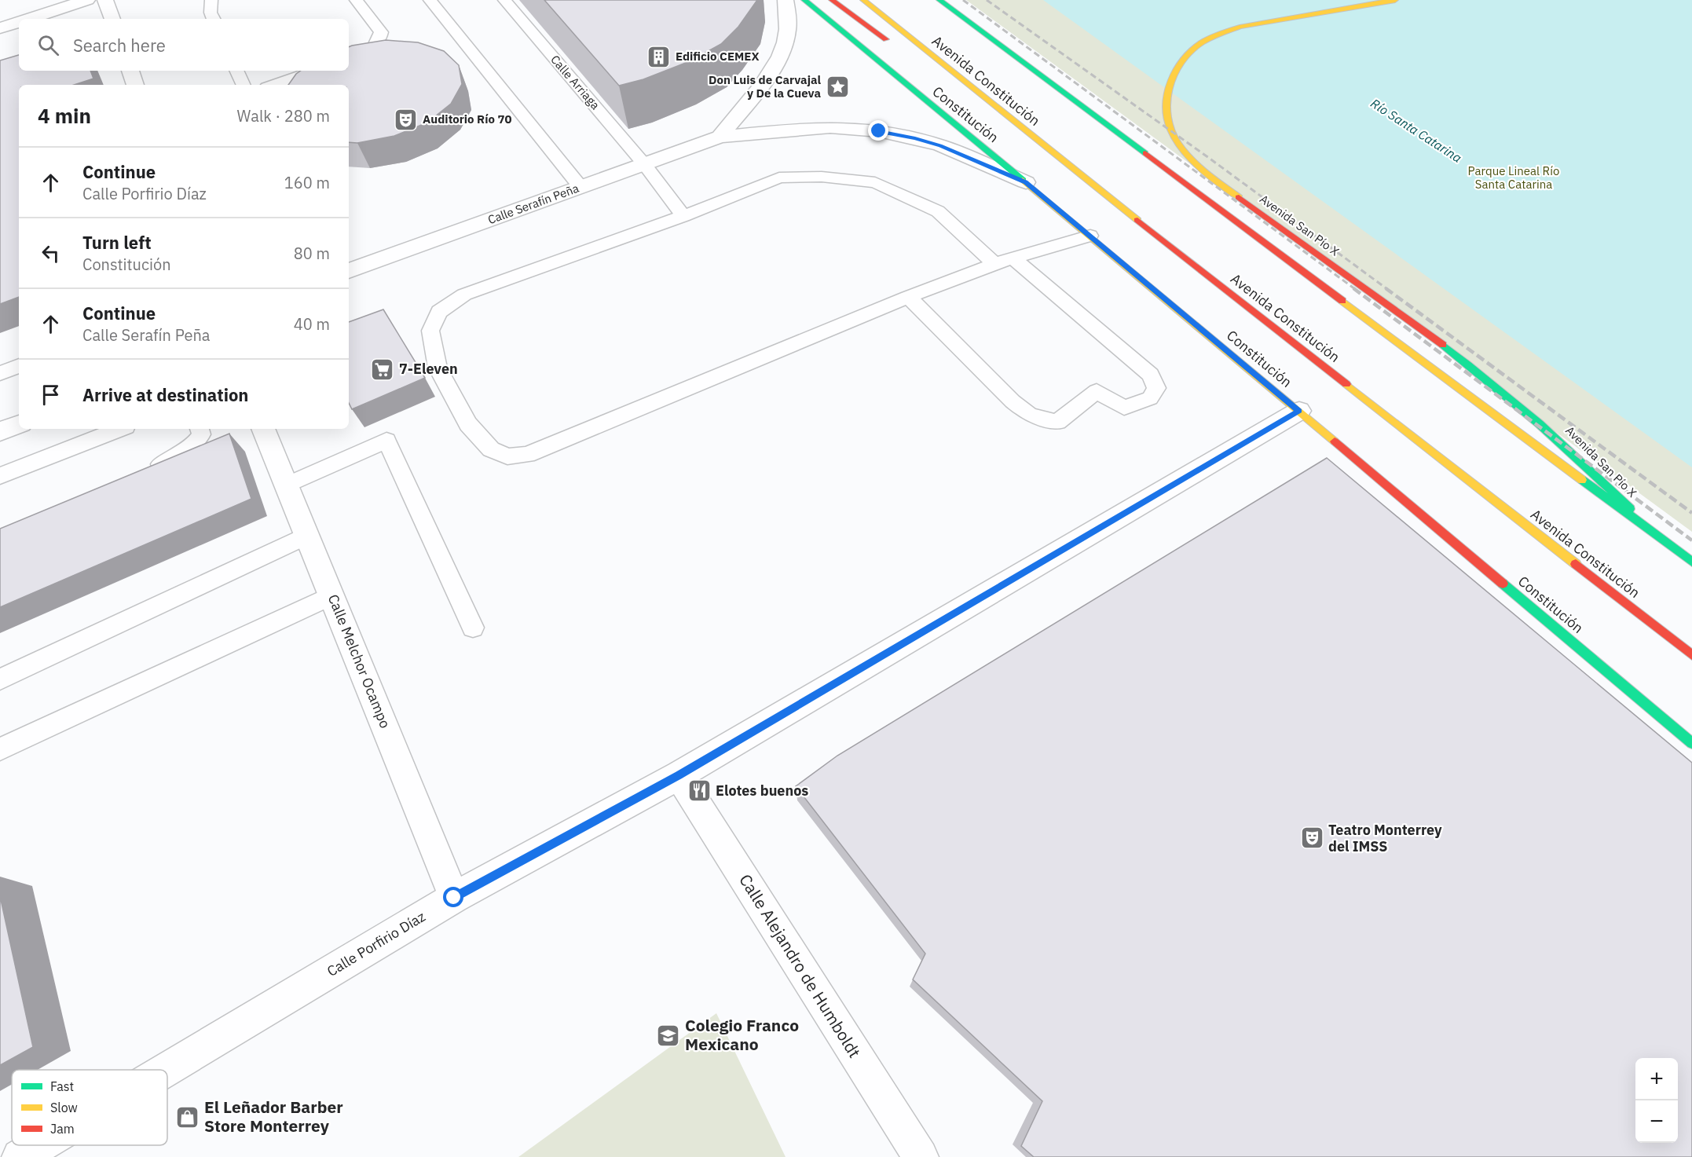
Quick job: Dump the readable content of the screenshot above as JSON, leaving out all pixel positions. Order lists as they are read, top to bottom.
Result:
{
  "streets": {
    "main road": ["Avenida Constitución", "Constitución", "Avenida San Pío X"],
    "street": [
      "Calle Serafín Peña",
      "Calle Melchor Ocampo",
      "Calle Porfirio Díaz",
      "Calle Alejandro de Humboldt"
    ],
    "lane": ["Calle Arriaga"]
  },
  "crossings": [
    ["Calle Arriaga", "Calle Serafín Peña"],
    ["Constitución", "Calle Serafín Peña"],
    ["Constitución", "Calle Porfirio Díaz"],
    ["Calle Melchor Ocampo", "Calle Porfirio Díaz"],
    ["Calle Porfirio Díaz", "Calle Alejandro de Humboldt"]
  ],
  "water": ["Río Santa Catarina"],
  "parks": ["Parque Lineal Río Santa Catarina"],
  "places": {
    "building": ["Edificio CEMEX"],
    "place": ["Don Luis de Carvajal y De la Cueva"],
    "theatre": ["Auditorio Río 70", "Teatro Monterrey del IMSS"],
    "supermarket": ["7-Eleven"],
    "restaurant": ["Elotes buenos"],
    "school or university": ["Colegio Franco Mexicano"],
    "shop": ["El Leñador Barber Store Monterrey"]
  },
  "legend": ["Fast", "Slow", "Jam"],
  "page": {
    "search": "Search here",
    "heading": ["4 min", "Walk · 280 m"],
    "list": [
      ["Continue", "Calle Porfirio Díaz", "160 m"],
      ["Turn left", "Constitución", "80 m"],
      ["Continue", "Calle Serafín Peña", "40 m"],
      "Arrive at destination"
    ],
    "map_buttons": ["+", "−"]
  }
}
